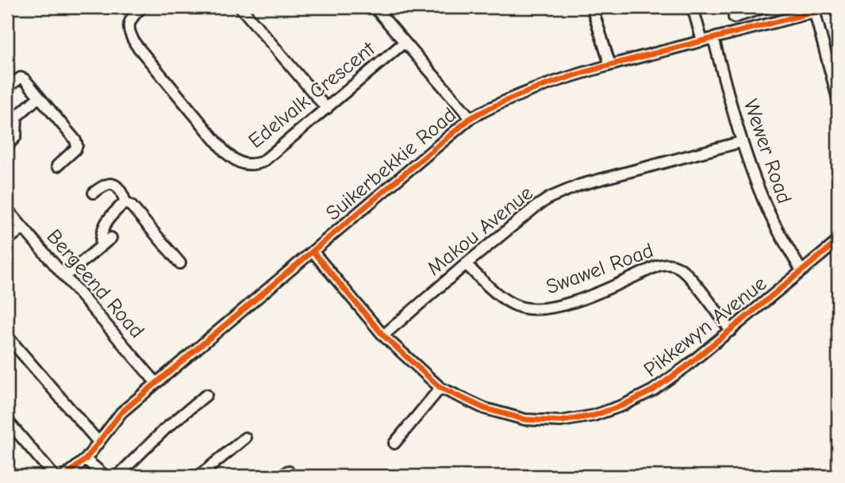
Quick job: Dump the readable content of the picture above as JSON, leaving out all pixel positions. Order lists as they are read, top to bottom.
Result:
{
  "streets": {
    "street": [
      "Edelvalk Crescent",
      "Wewer Road",
      "Suikerbekkie Road",
      "Makou Avenue",
      "Swawel Road",
      "Bergeend Road",
      "Pikkewyn Avenue"
    ]
  },
  "crossings": [
    ["Wewer Road", "Suikerbekkie Road"],
    ["Wewer Road", "Makou Avenue"],
    ["Wewer Road", "Pikkewyn Avenue"],
    ["Suikerbekkie Road", "Bergeend Road"],
    ["Suikerbekkie Road", "Pikkewyn Avenue"],
    ["Makou Avenue", "Swawel Road"],
    ["Makou Avenue", "Pikkewyn Avenue"],
    ["Swawel Road", "Pikkewyn Avenue"]
  ]
}
